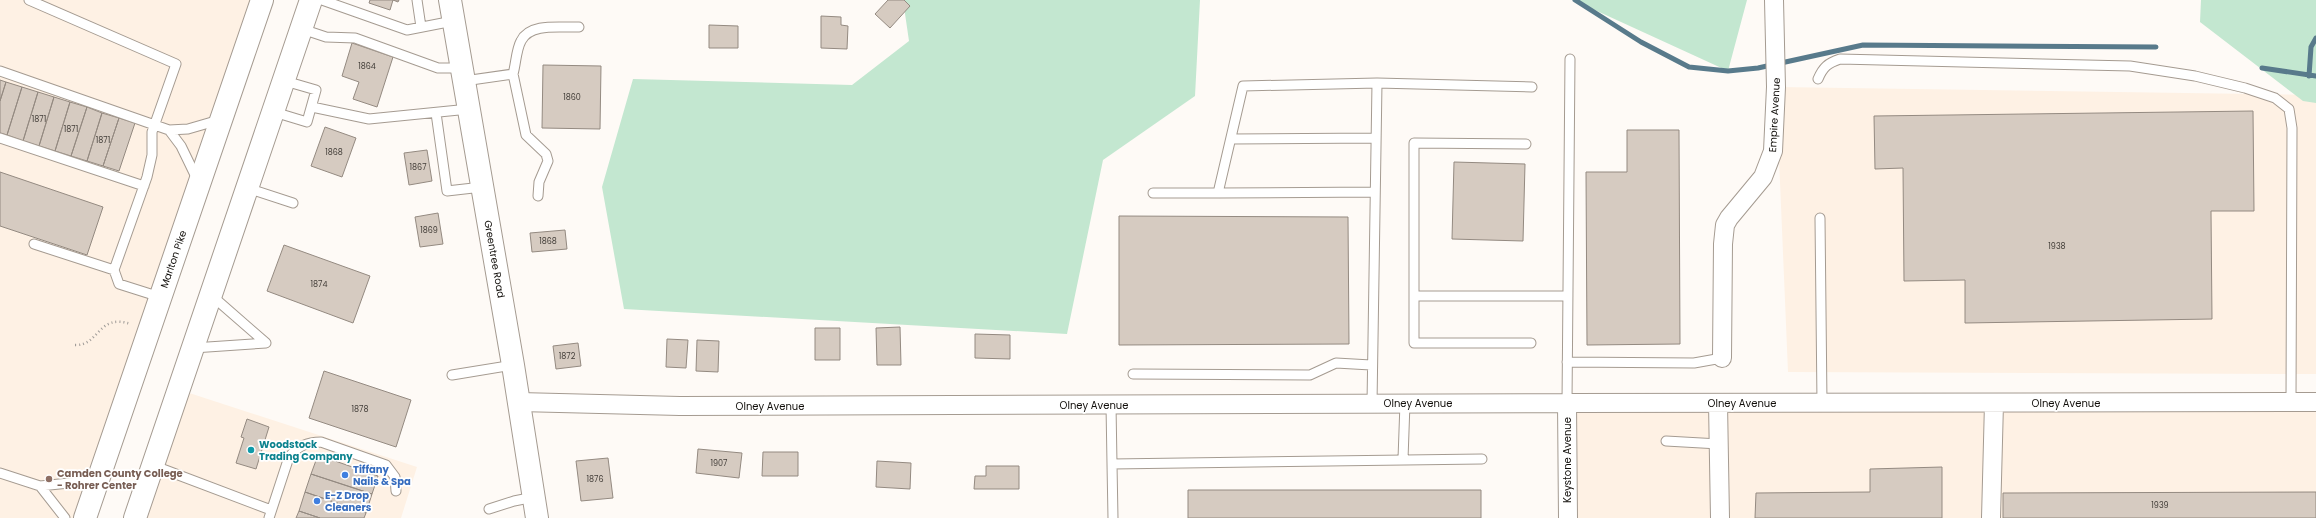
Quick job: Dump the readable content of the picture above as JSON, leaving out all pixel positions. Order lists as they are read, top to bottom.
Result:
{
  "streets": {
    "main road": ["Marlton Pike", "Greentree Road"],
    "street": ["Empire Avenue", "Olney Avenue", "Keystone Avenue"]
  },
  "crossings": [
    ["Greentree Road", "Olney Avenue"],
    ["Olney Avenue", "Keystone Avenue"]
  ],
  "places": [
    "Woodstock Trading Company",
    "Tiffany Nails & Spa",
    "Camden County College - Rohrer Center",
    "E-Z Drop Cleaners"
  ],
  "house_numbers": [
    "1864",
    "1860",
    "1871",
    "1871",
    "1871",
    "1868",
    "1867",
    "1869",
    "1868",
    "1938",
    "1874",
    "1872",
    "1878",
    "1907",
    "1876",
    "1939"
  ]
}
